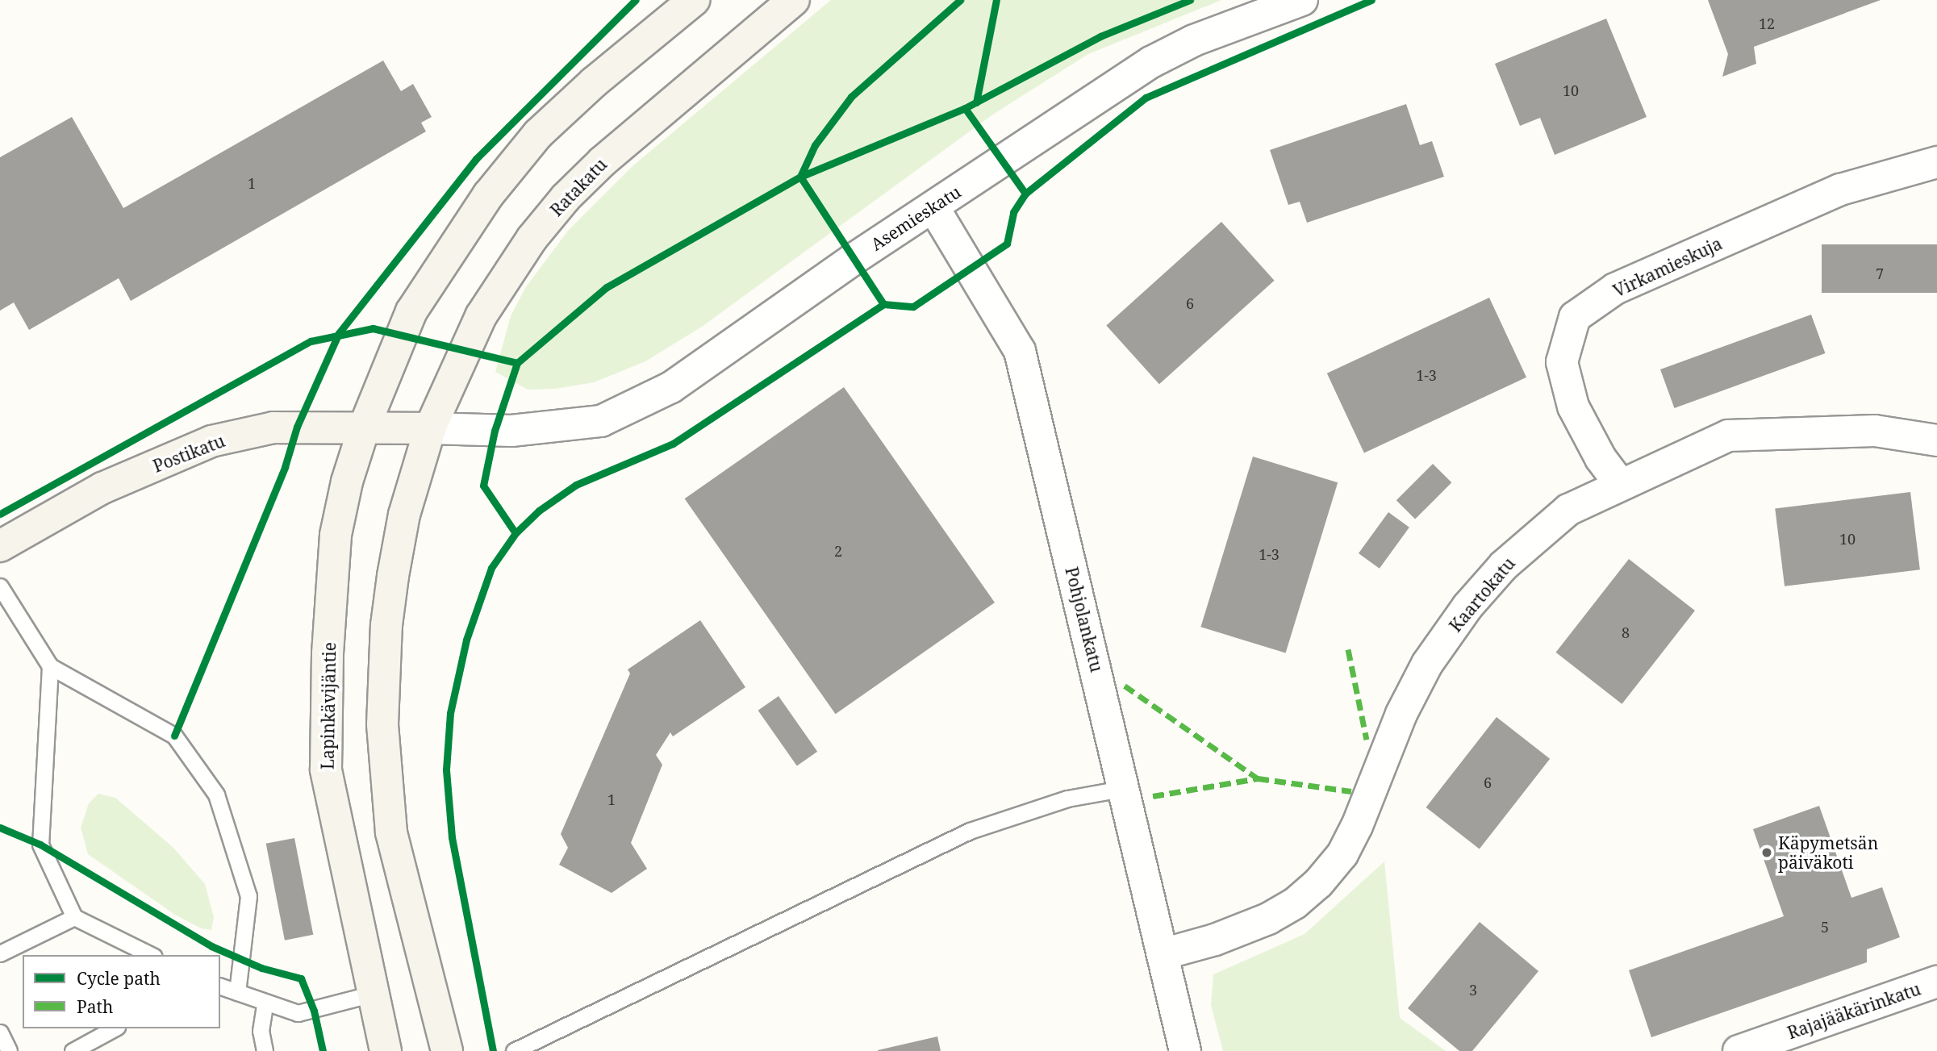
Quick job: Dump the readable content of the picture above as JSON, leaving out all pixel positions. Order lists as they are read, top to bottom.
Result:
{
  "streets": {
    "main road": ["Ratakatu", "Postikatu", "Lapinkävijäntie"],
    "street": [
      "Asemieskatu",
      "Virkamieskuja",
      "Kaartokatu",
      "Pohjolankatu",
      "Rajajääkärinkatu"
    ]
  },
  "crossings": [
    ["Ratakatu", "Asemieskatu"],
    ["Ratakatu", "Postikatu"],
    ["Asemieskatu", "Postikatu"],
    ["Asemieskatu", "Pohjolankatu"],
    ["Virkamieskuja", "Kaartokatu"],
    ["Postikatu", "Lapinkävijäntie"],
    ["Kaartokatu", "Pohjolankatu"]
  ],
  "places": ["Käpymetsän päiväkoti"],
  "house_numbers": [
    "12",
    "10",
    "1",
    "7",
    "6",
    "1-3",
    "10",
    "2",
    "1-3",
    "8",
    "6",
    "1",
    "5",
    "3"
  ],
  "legend": ["Cycle path", "Path"]
}
